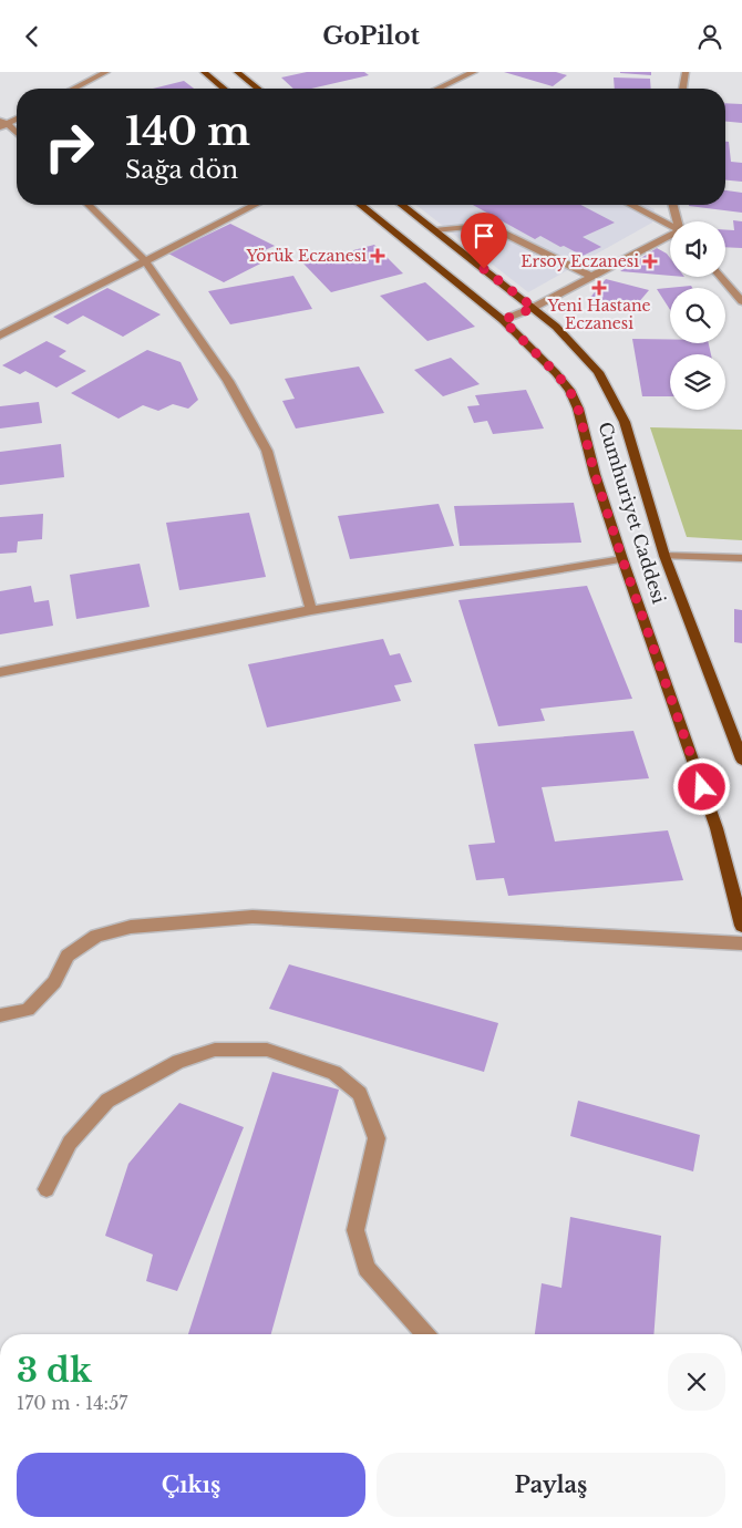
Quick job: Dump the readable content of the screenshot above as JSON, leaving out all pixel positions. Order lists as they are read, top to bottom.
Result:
{
  "streets": {
    "main road": ["Cumhuriyet Caddesi"]
  },
  "places": {
    "health": ["Yörük Eczanesi", "Ersoy Eczanesi", "Yeni Hastane Eczanesi"]
  },
  "page": {
    "header": "GoPilot",
    "turn": ["140 m", "Sağa dön"],
    "heading": ["3 dk", "170 m · 14:57"],
    "buttons": ["Çıkış", "Paylaş"]
  }
}
